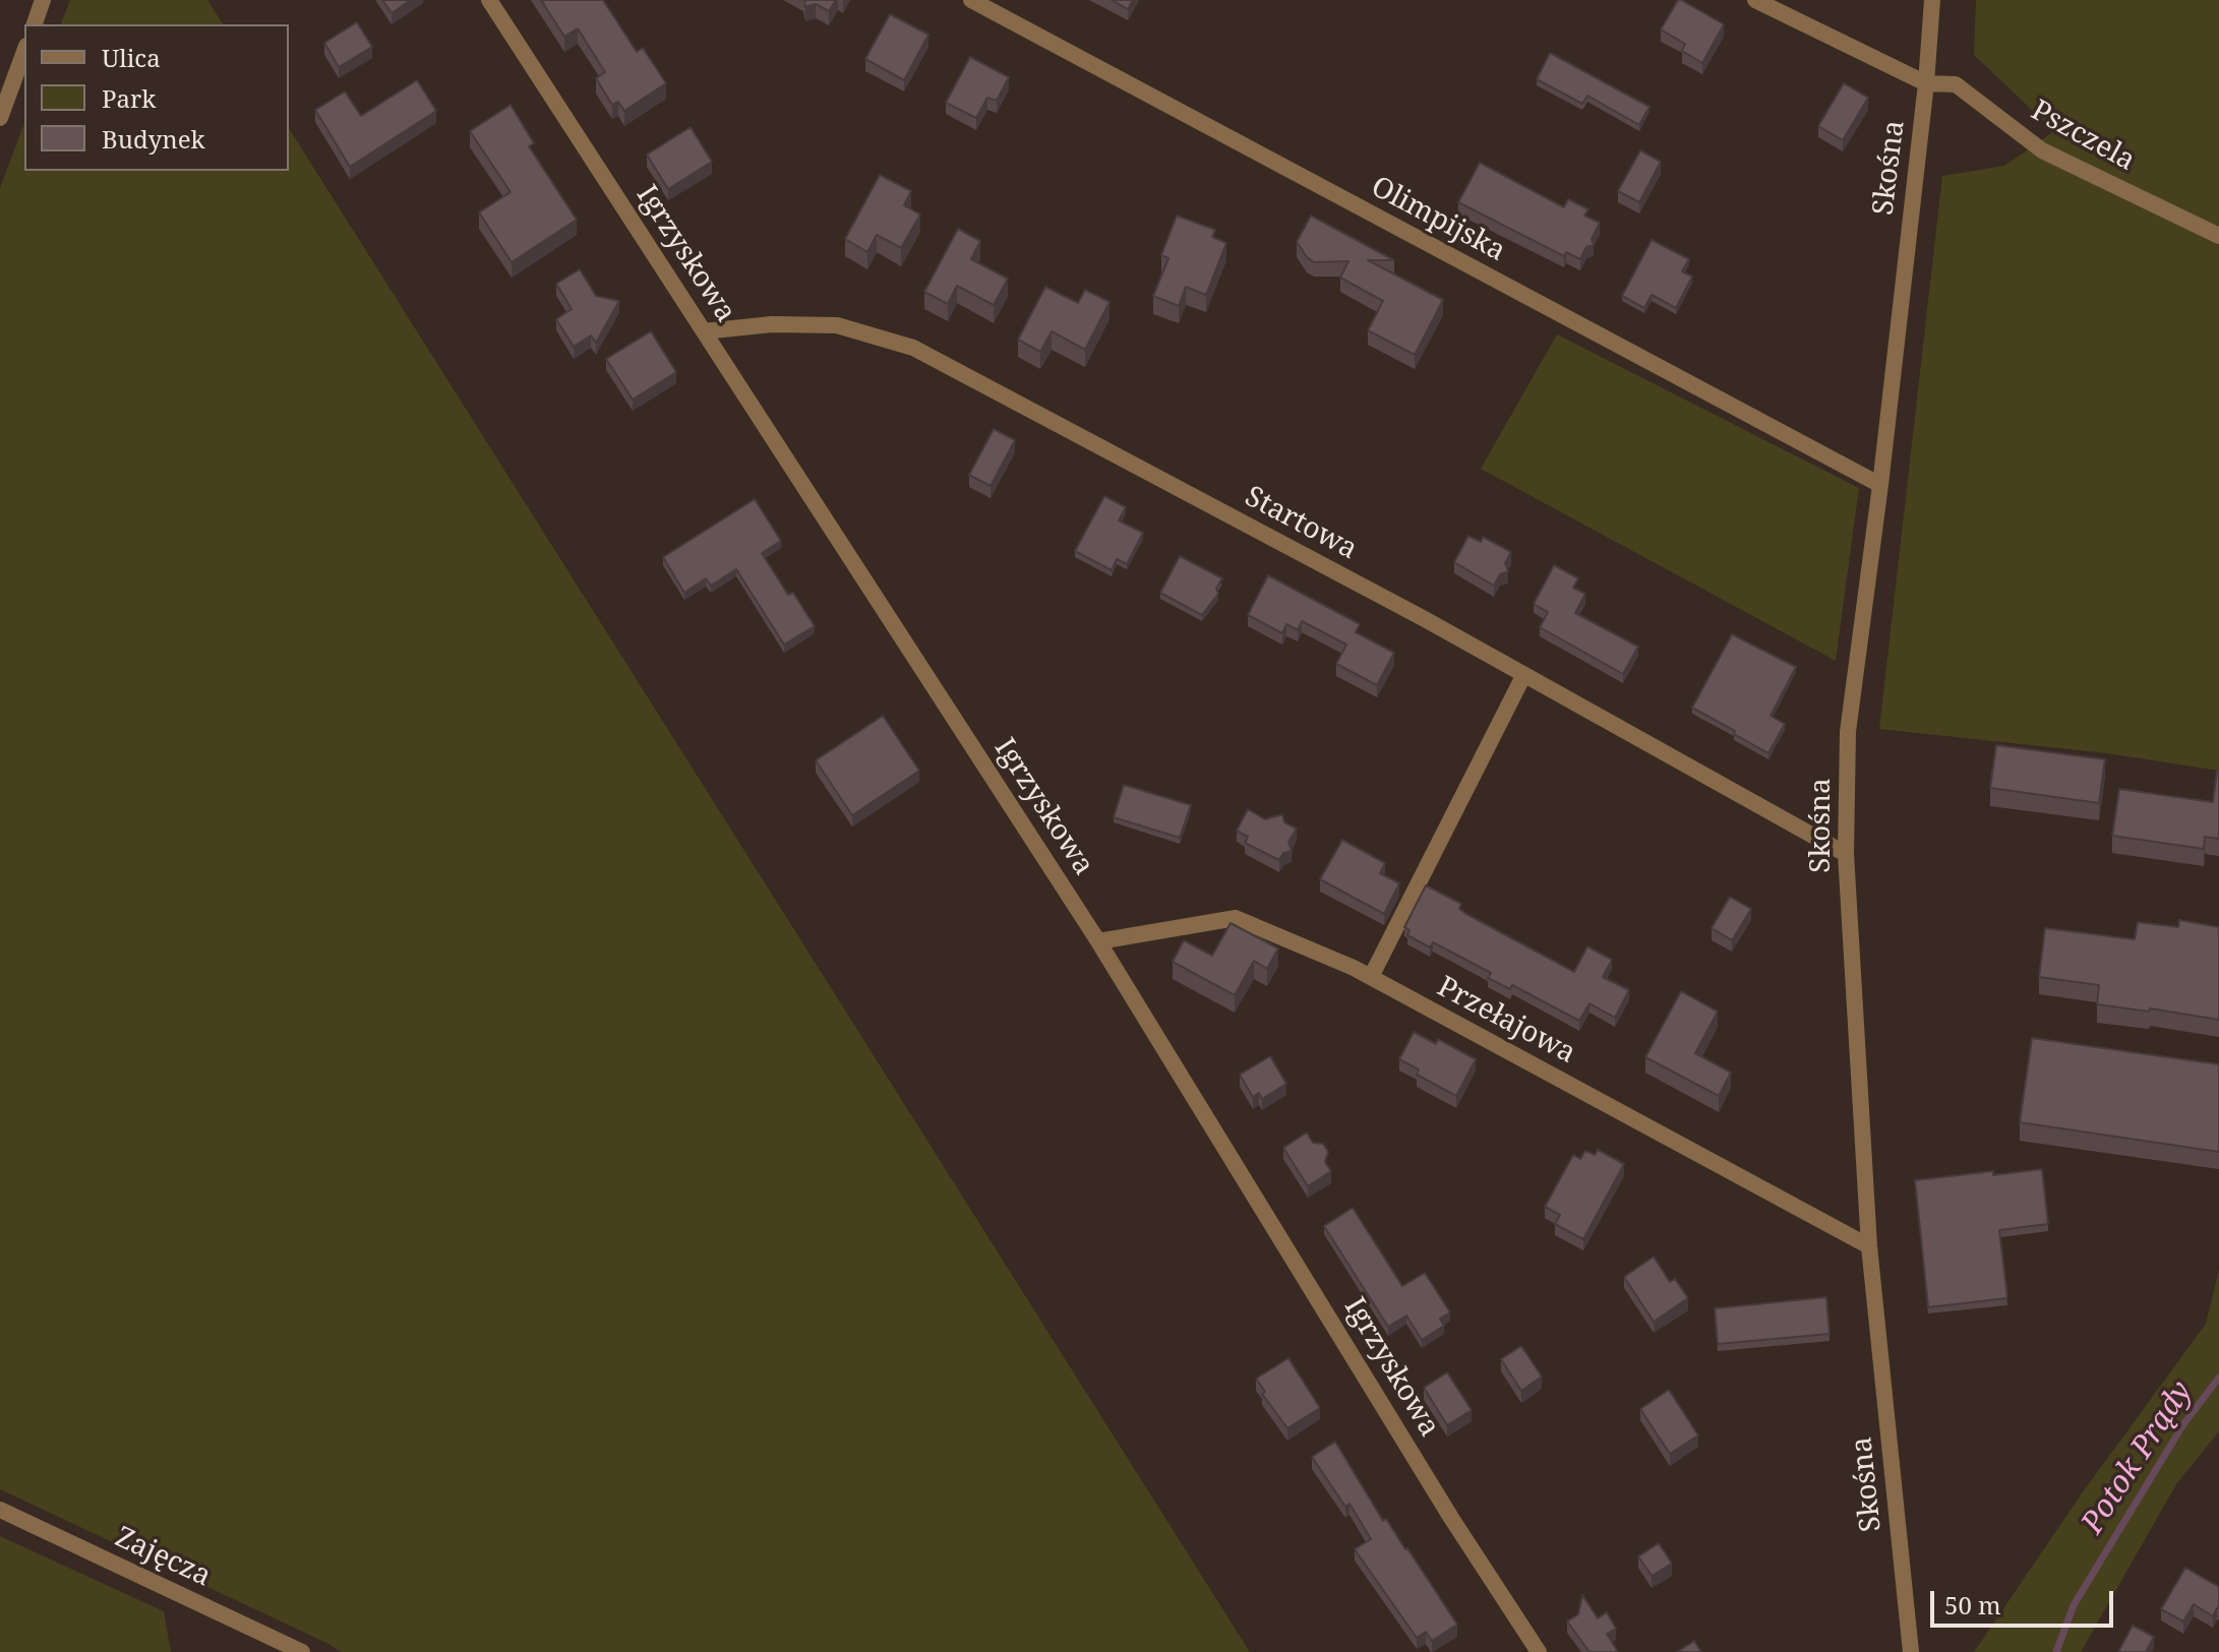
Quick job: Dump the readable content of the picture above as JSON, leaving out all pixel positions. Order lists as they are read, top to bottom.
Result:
{
  "streets": {
    "street": [
      "Pszczela",
      "Skośna",
      "Olimpijska",
      "Igrzyskowa",
      "Startowa",
      "Przełajowa",
      "Zajęcza"
    ]
  },
  "crossings": [
    ["Pszczela", "Skośna"],
    ["Skośna", "Olimpijska"],
    ["Skośna", "Startowa"],
    ["Skośna", "Przełajowa"],
    ["Igrzyskowa", "Startowa"],
    ["Igrzyskowa", "Przełajowa"]
  ],
  "water": ["Potok Prądy"],
  "legend": ["Ulica", "Park", "Budynek"],
  "scale_bar": "50 m"
}
